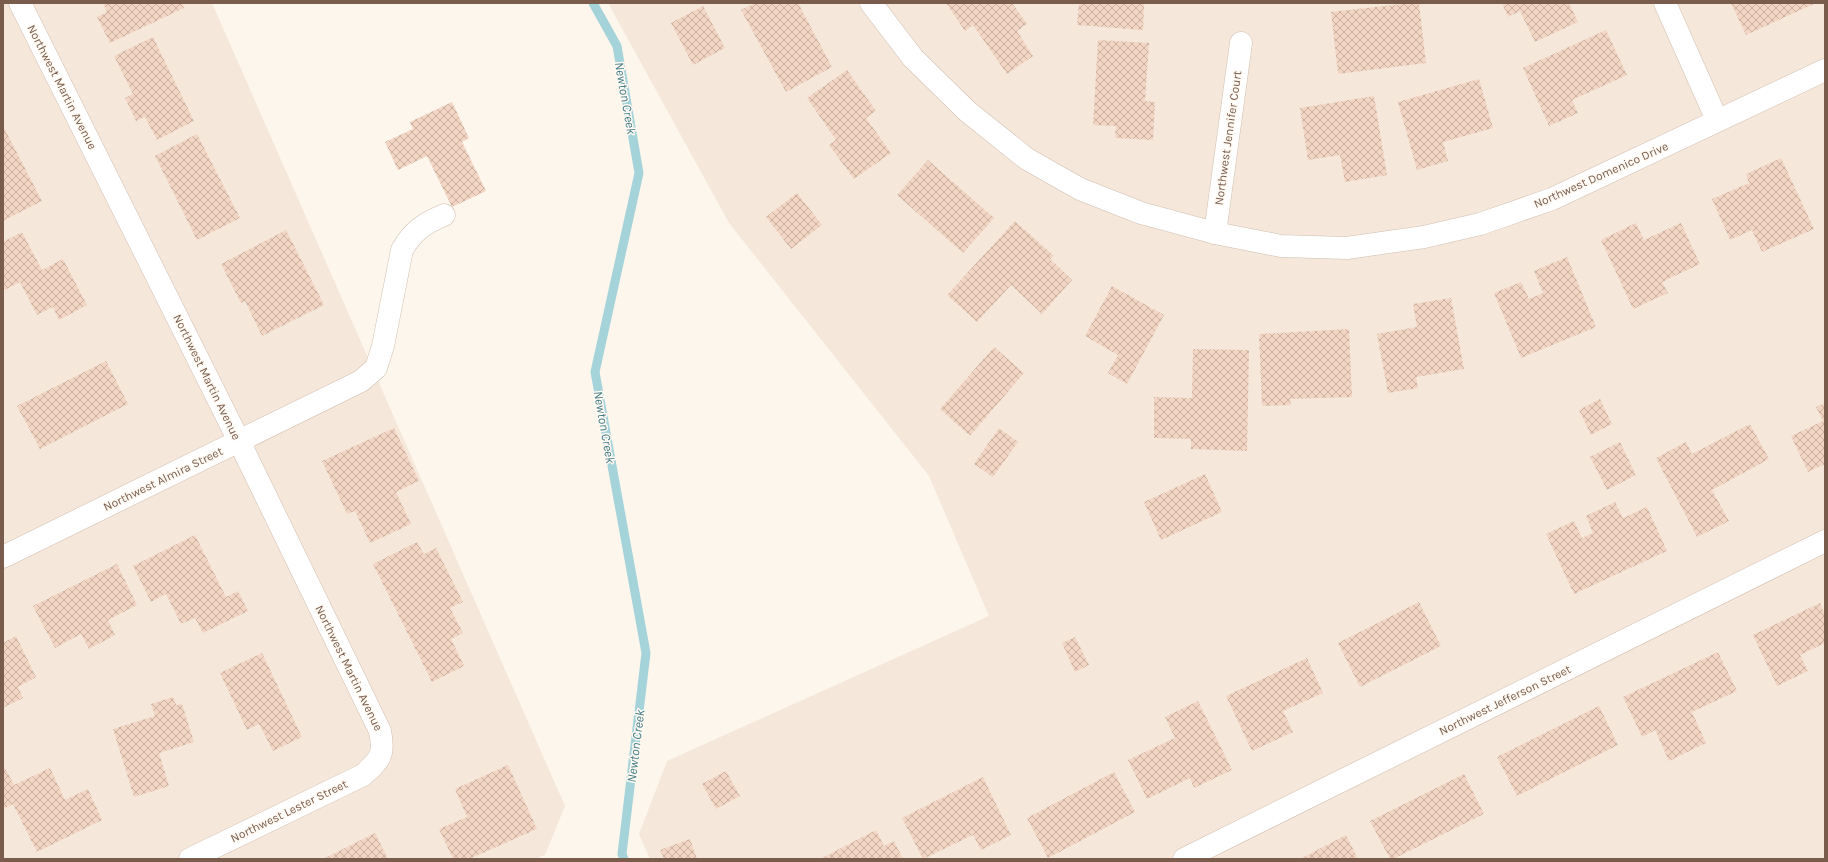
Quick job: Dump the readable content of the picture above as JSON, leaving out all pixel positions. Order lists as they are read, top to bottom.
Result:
{
  "streets": {
    "street": [
      "Northwest Martin Avenue",
      "Northwest Jennifer Court",
      "Northwest Domenico Drive",
      "Northwest Almira Street",
      "Northwest Jefferson Street",
      "Northwest Lester Street"
    ]
  },
  "crossings": [
    ["Northwest Martin Avenue", "Northwest Almira Street"],
    ["Northwest Martin Avenue", "Northwest Lester Street"],
    ["Northwest Jennifer Court", "Northwest Domenico Drive"]
  ],
  "water": ["Newton Creek"]
}
